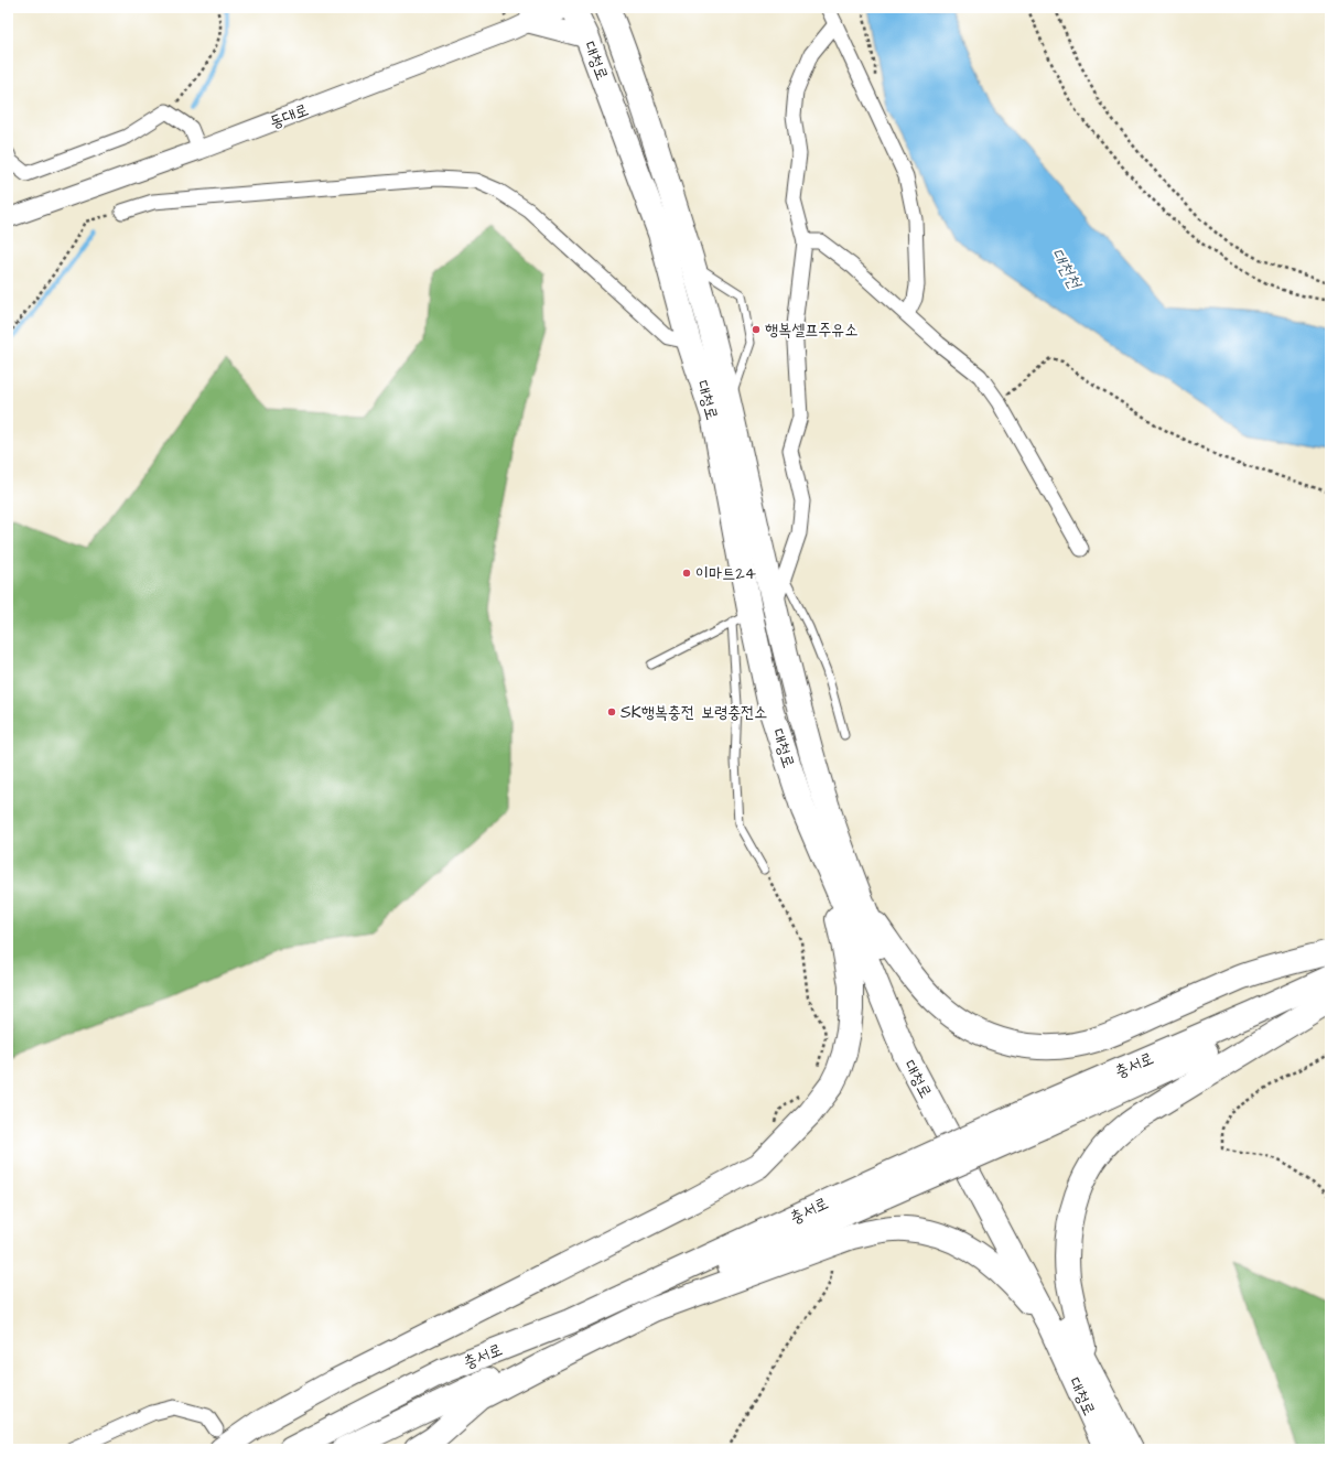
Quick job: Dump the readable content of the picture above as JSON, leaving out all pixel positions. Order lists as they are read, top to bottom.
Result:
{
  "streets": {
    "highway": ["대청로", "충서로"],
    "street": ["동대로"]
  },
  "water": ["대천천"],
  "places": ["행복셀프주유소", "이마트24", "SK행복충전 보령충전소"]
}
